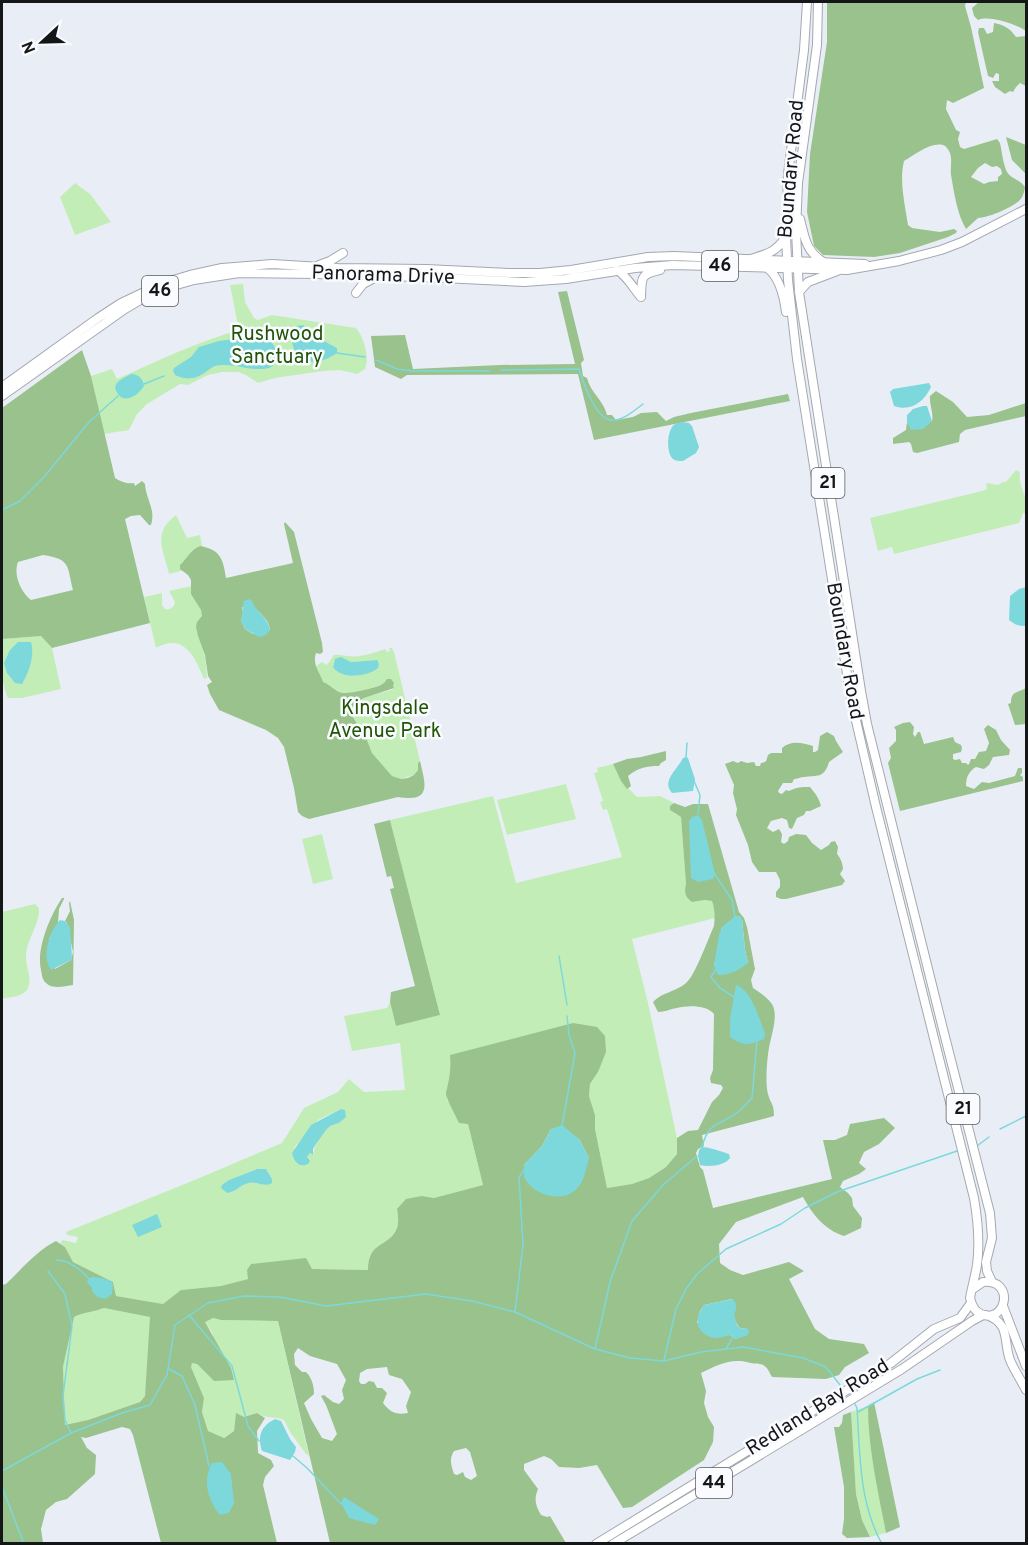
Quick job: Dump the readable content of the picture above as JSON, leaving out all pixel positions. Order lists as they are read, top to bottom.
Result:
{
  "streets": {
    "highway": ["Boundary Road", "21"],
    "main road": [
      "46",
      "Panorama Drive",
      "Redland Bay Road",
      "44"
    ]
  },
  "crossings": [
    ["Boundary Road", "Panorama Drive"],
    ["Boundary Road", "21"],
    ["Boundary Road", "Redland Bay Road"],
    ["21", "Redland Bay Road"]
  ],
  "parks": ["Rushwood Sanctuary", "Kingsdale Avenue Park"],
  "north": "left"
}
